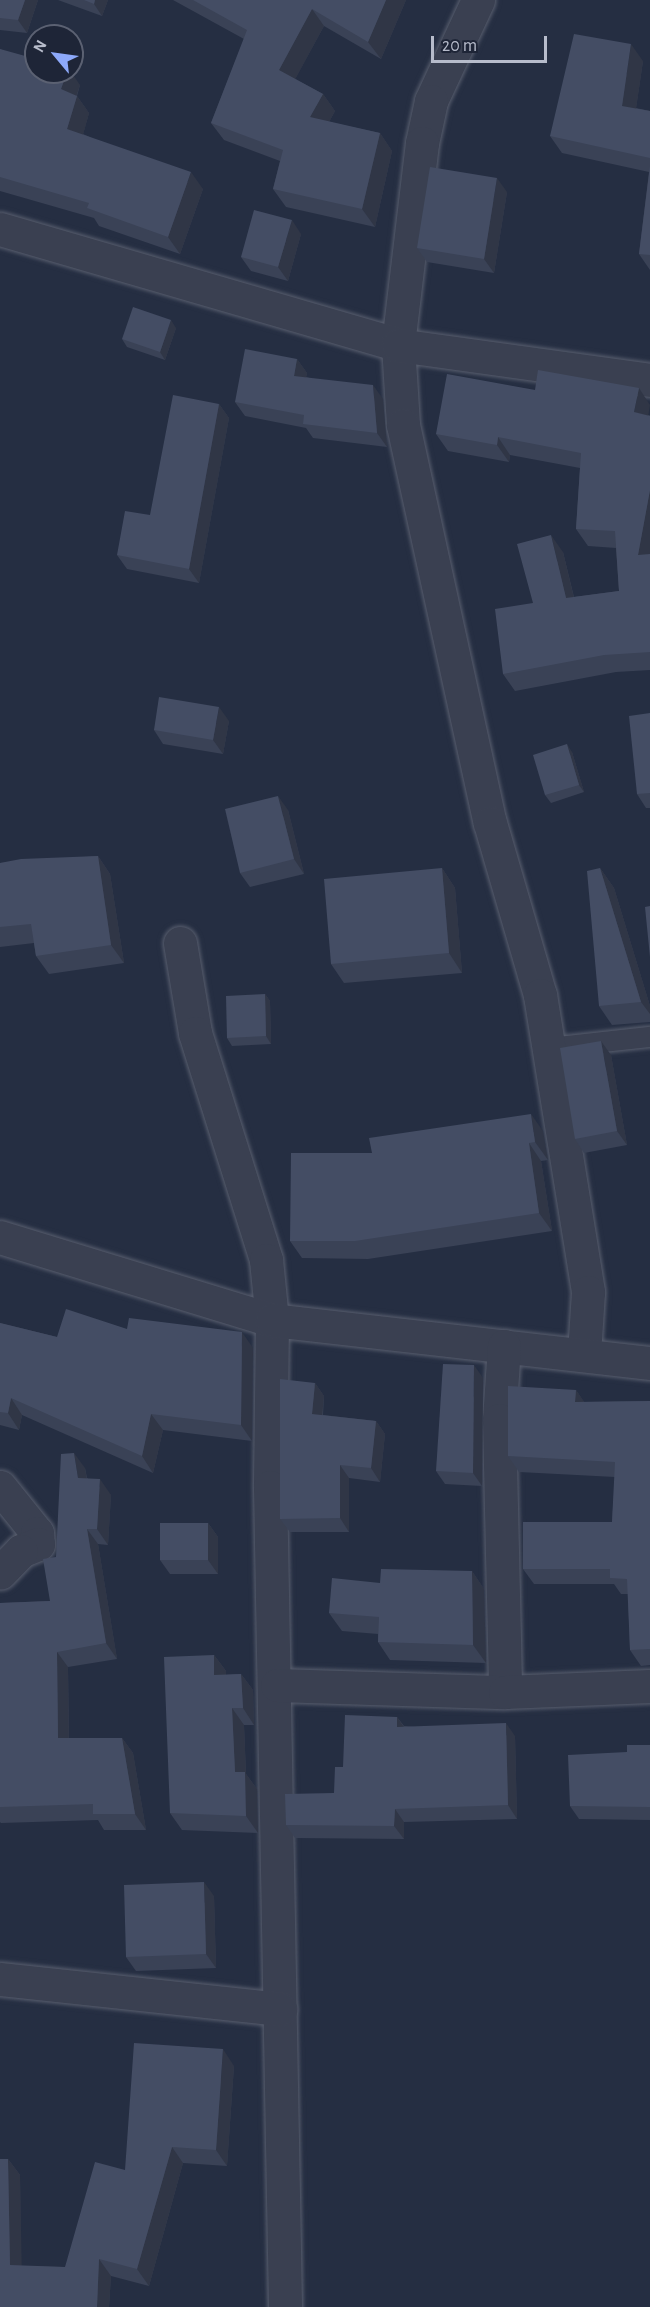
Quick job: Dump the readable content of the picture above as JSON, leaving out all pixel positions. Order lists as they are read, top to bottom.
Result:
{
  "scale_bar": "20 m",
  "north": "top left"
}
